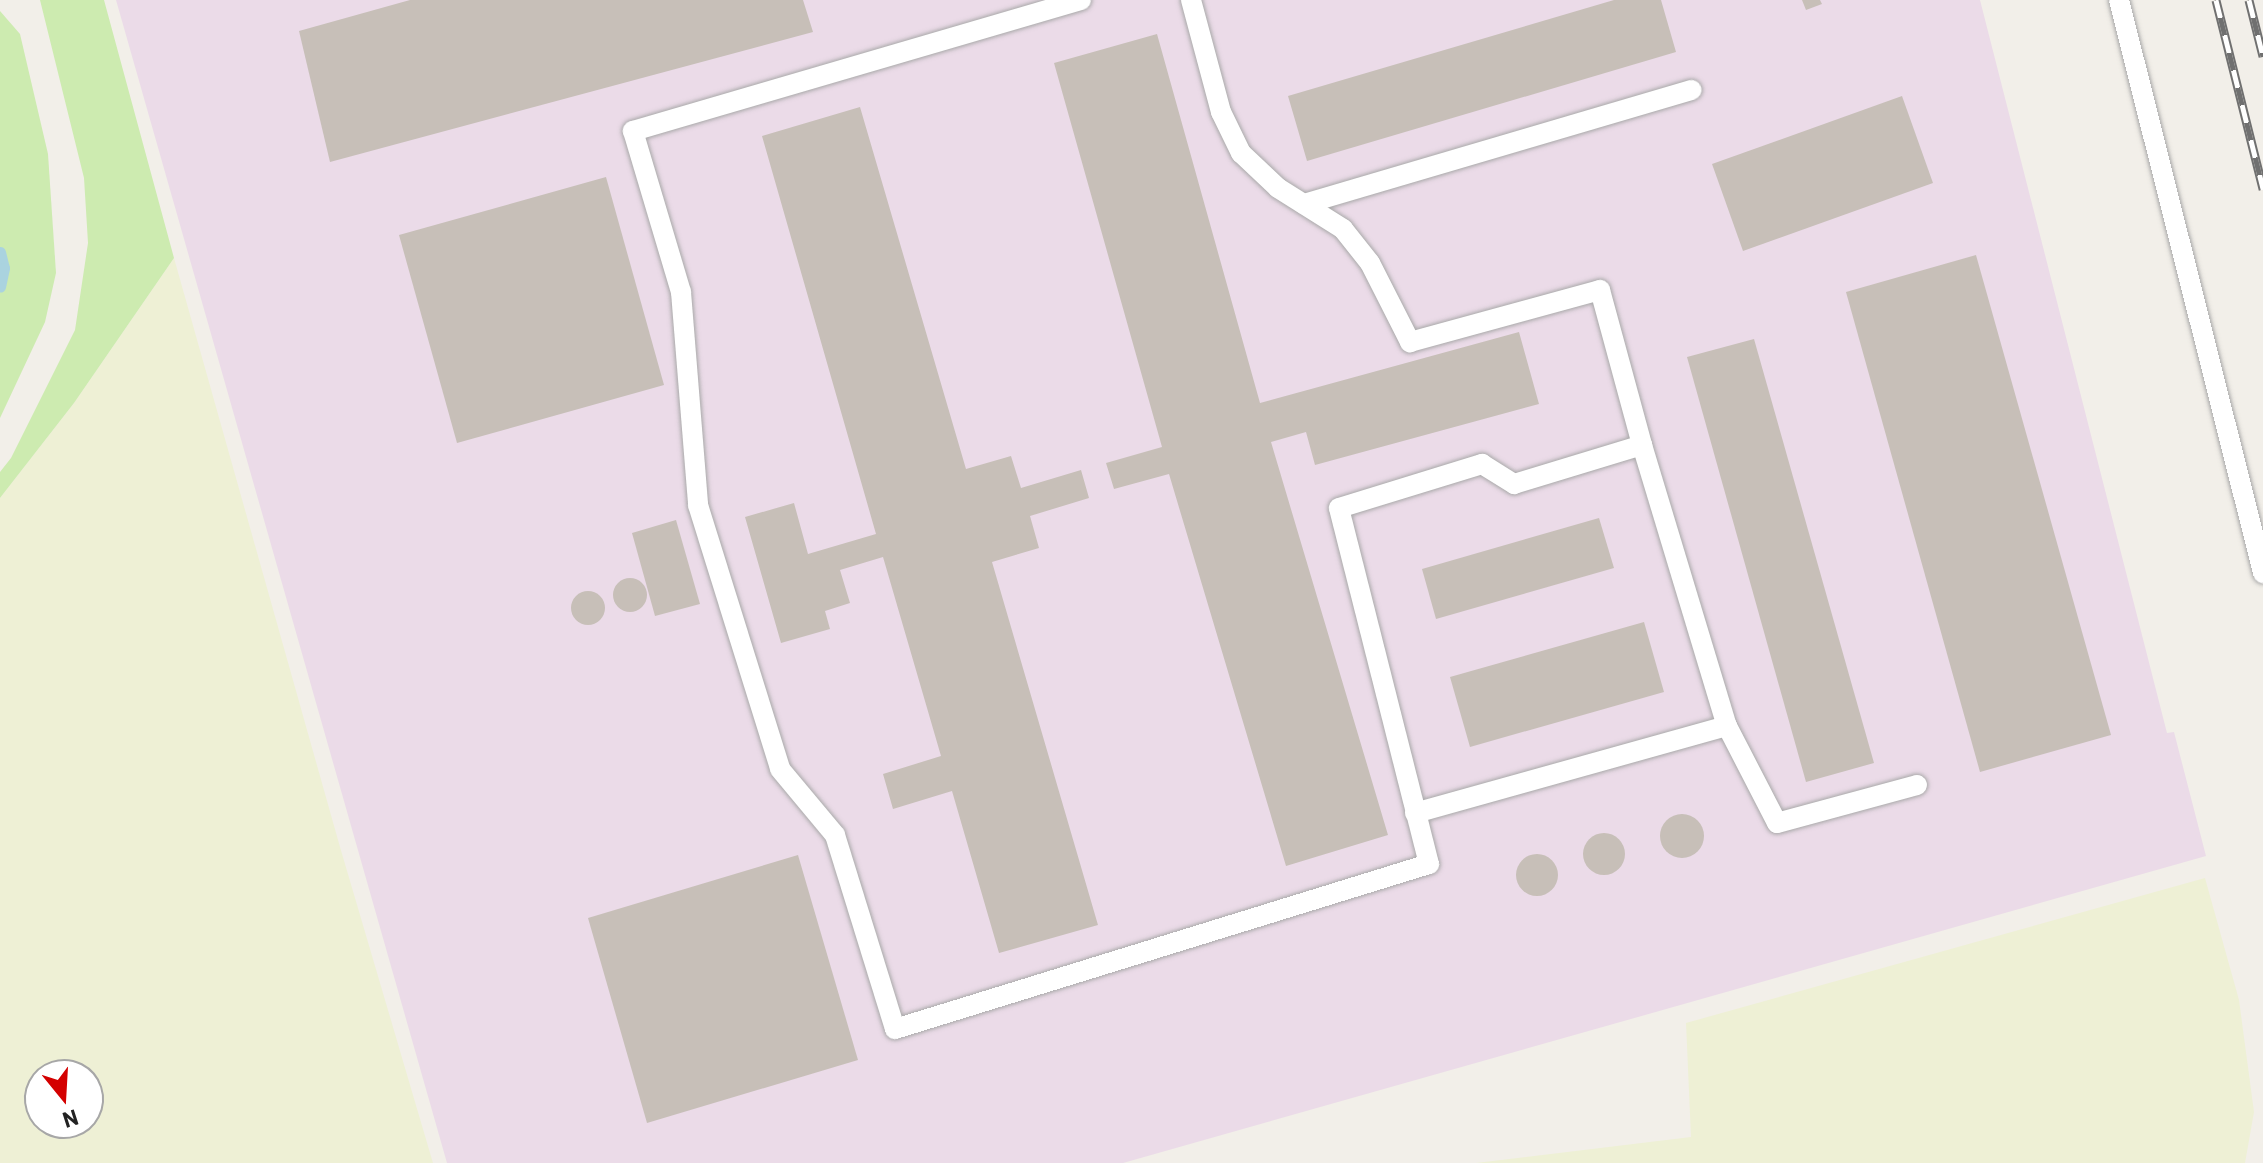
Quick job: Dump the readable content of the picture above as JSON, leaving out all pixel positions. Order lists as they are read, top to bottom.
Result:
{
  "north": "bottom"
}
